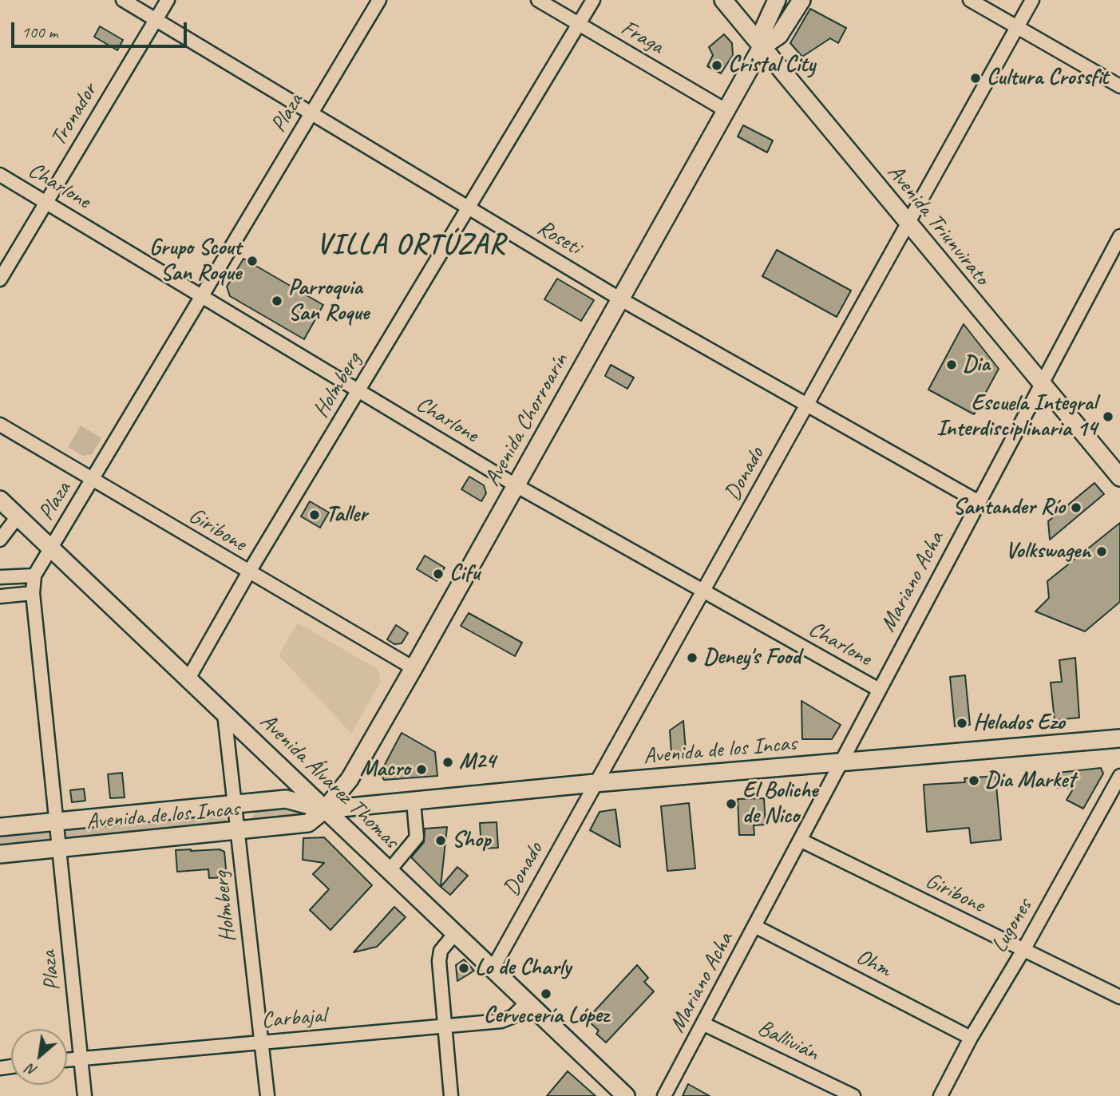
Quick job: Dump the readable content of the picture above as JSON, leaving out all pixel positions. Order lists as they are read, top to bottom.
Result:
{
  "streets": {
    "main road": [
      "Avenida Triunvirato",
      "Avenida Chorroarín",
      "Avenida de los Incas",
      "Avenida Álvarez Thomas"
    ],
    "street": [
      "Fraga",
      "Plaza",
      "Tronador",
      "Charlone",
      "Roseti",
      "Holmberg",
      "Donado",
      "Giribone",
      "Mariano Acha",
      "Lugones",
      "Ohm",
      "Carbajal",
      "Ballivián"
    ]
  },
  "crossings": [
    ["Fraga", "Holmberg"],
    ["Fraga", "Avenida Chorroarín"],
    ["Plaza", "Charlone"],
    ["Plaza", "Roseti"],
    ["Plaza", "Giribone"],
    ["Plaza", "Avenida de los Incas"],
    ["Plaza", "Avenida Álvarez Thomas"],
    ["Plaza", "Carbajal"],
    ["Tronador", "Charlone"],
    ["Tronador", "Roseti"],
    ["Charlone", "Holmberg"],
    ["Charlone", "Avenida Chorroarín"],
    ["Charlone", "Donado"],
    ["Charlone", "Mariano Acha"],
    ["Avenida Triunvirato", "Avenida Chorroarín"],
    ["Avenida Triunvirato", "Donado"],
    ["Avenida Triunvirato", "Mariano Acha"],
    ["Roseti", "Holmberg"],
    ["Roseti", "Avenida Chorroarín"],
    ["Roseti", "Donado"],
    ["Roseti", "Mariano Acha"],
    ["Holmberg", "Giribone"],
    ["Holmberg", "Avenida de los Incas"],
    ["Holmberg", "Avenida Álvarez Thomas"],
    ["Holmberg", "Carbajal"],
    ["Avenida Chorroarín", "Giribone"],
    ["Avenida Chorroarín", "Avenida de los Incas"],
    ["Avenida Chorroarín", "Avenida Álvarez Thomas"],
    ["Donado", "Avenida de los Incas"],
    ["Donado", "Avenida Álvarez Thomas"],
    ["Giribone", "Mariano Acha"],
    ["Giribone", "Lugones"],
    ["Mariano Acha", "Avenida de los Incas"],
    ["Mariano Acha", "Ohm"],
    ["Mariano Acha", "Ballivián"],
    ["Avenida de los Incas", "Avenida Álvarez Thomas"],
    ["Avenida Álvarez Thomas", "Carbajal"],
    ["Lugones", "Ohm"]
  ],
  "districts": ["VILLA ORTÚZAR"],
  "places": [
    "Cristal City",
    "Cultura Crossfit",
    "Grupo Scout San Roque",
    "Parroquia San Roque",
    "Dia",
    "Escuela Integral Interdisciplinaria 14",
    "Santander Río",
    "Taller",
    "Volkswagen",
    "Cifu",
    "Deney's Food",
    "Helados Ezo",
    "M24",
    "Macro",
    "Dia Market",
    "El Boliche de Nico",
    "Shop",
    "Lo de Charly",
    "Cervecería López"
  ],
  "scale_bar": "100 m",
  "north": "bottom left"
}
